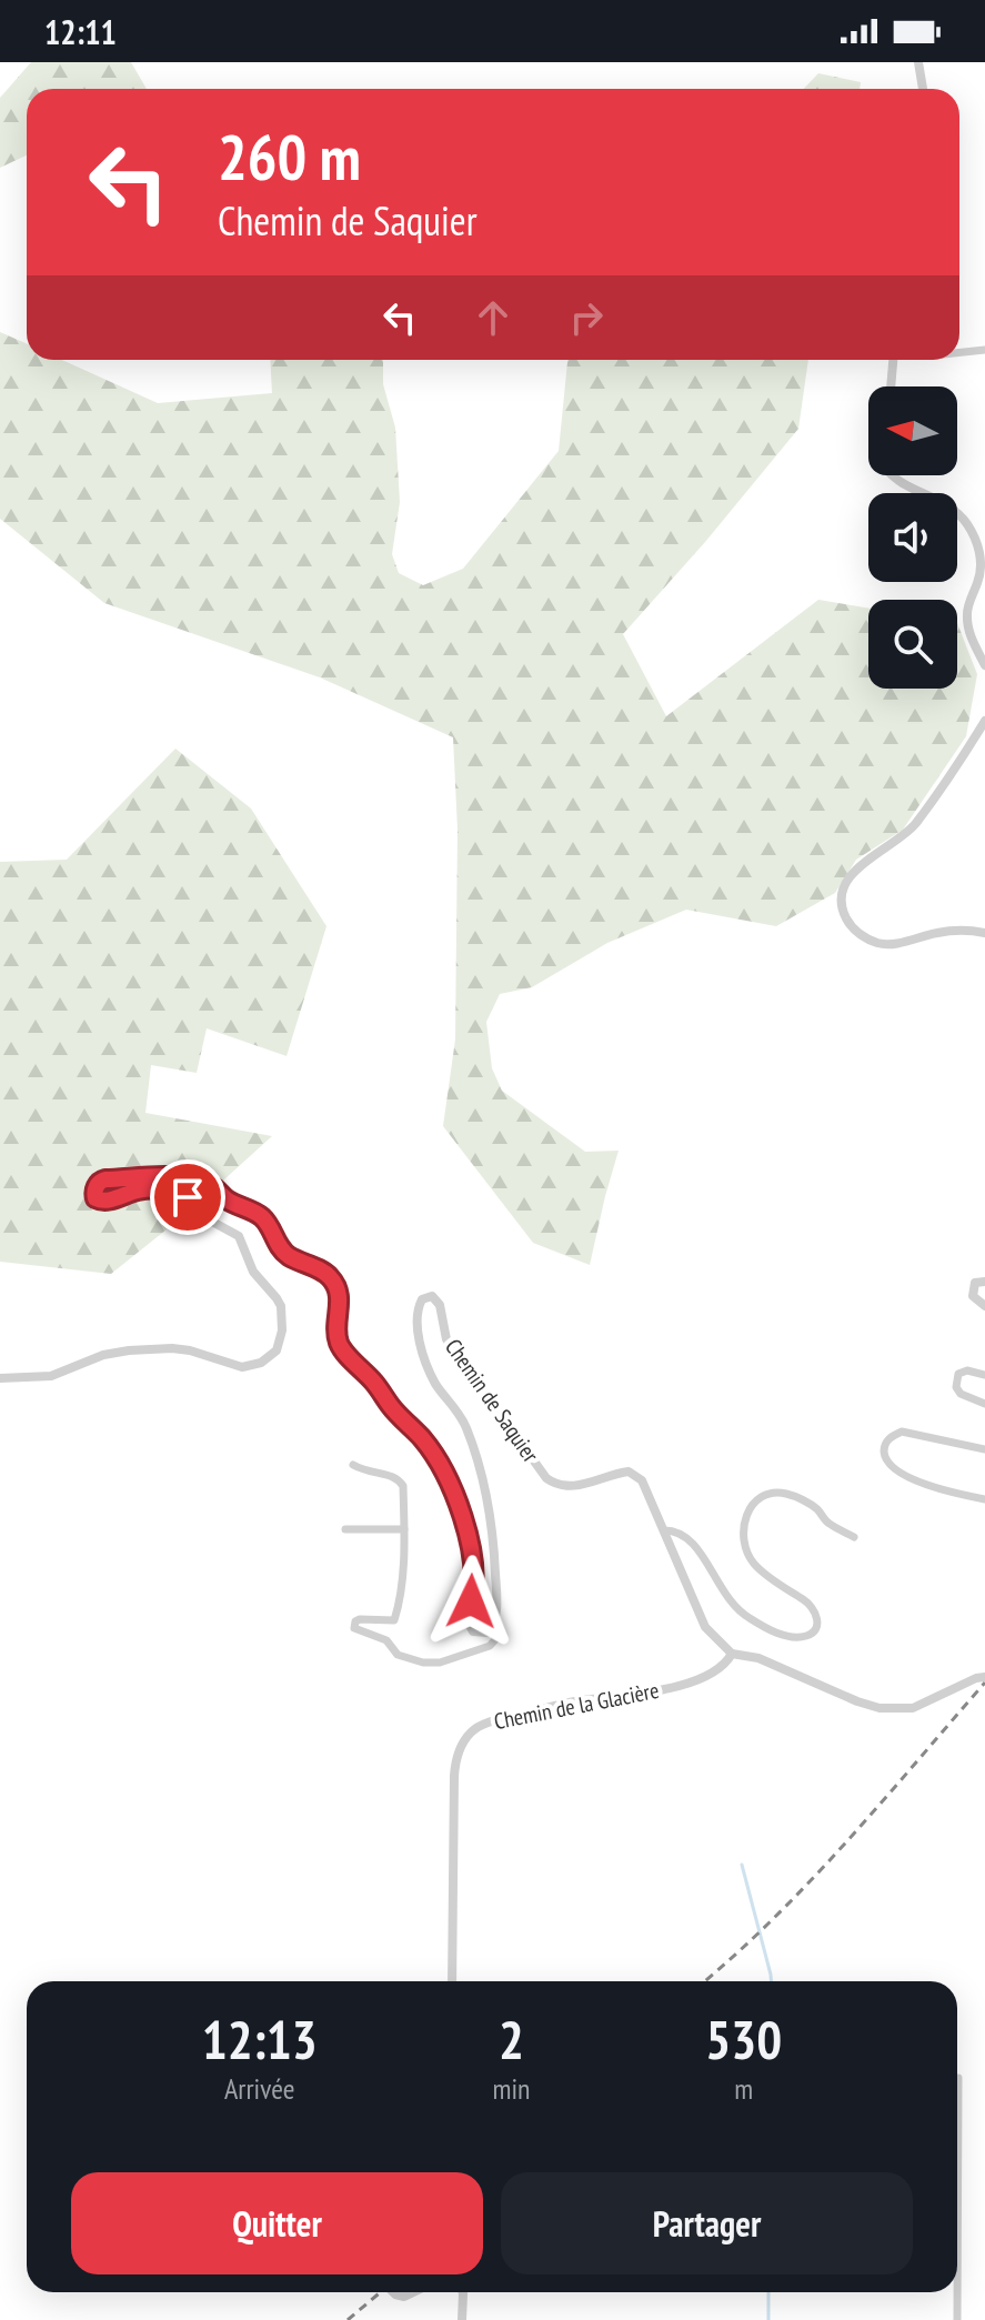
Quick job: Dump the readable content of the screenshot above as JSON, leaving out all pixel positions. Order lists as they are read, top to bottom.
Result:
{
  "streets": {
    "street": ["Chemin de Saquier", "Chemin de la Glacière"]
  },
  "crossings": [
    ["Chemin de Saquier", "Chemin de la Glacière"]
  ],
  "north": "left",
  "page": {
    "status": "12:11",
    "turn": ["260 m", "Chemin de Saquier"],
    "eta": [
      "12:13",
      "Arrivée",
      "2",
      "min",
      "530",
      "m"
    ],
    "buttons": ["Quitter", "Partager"]
  }
}
